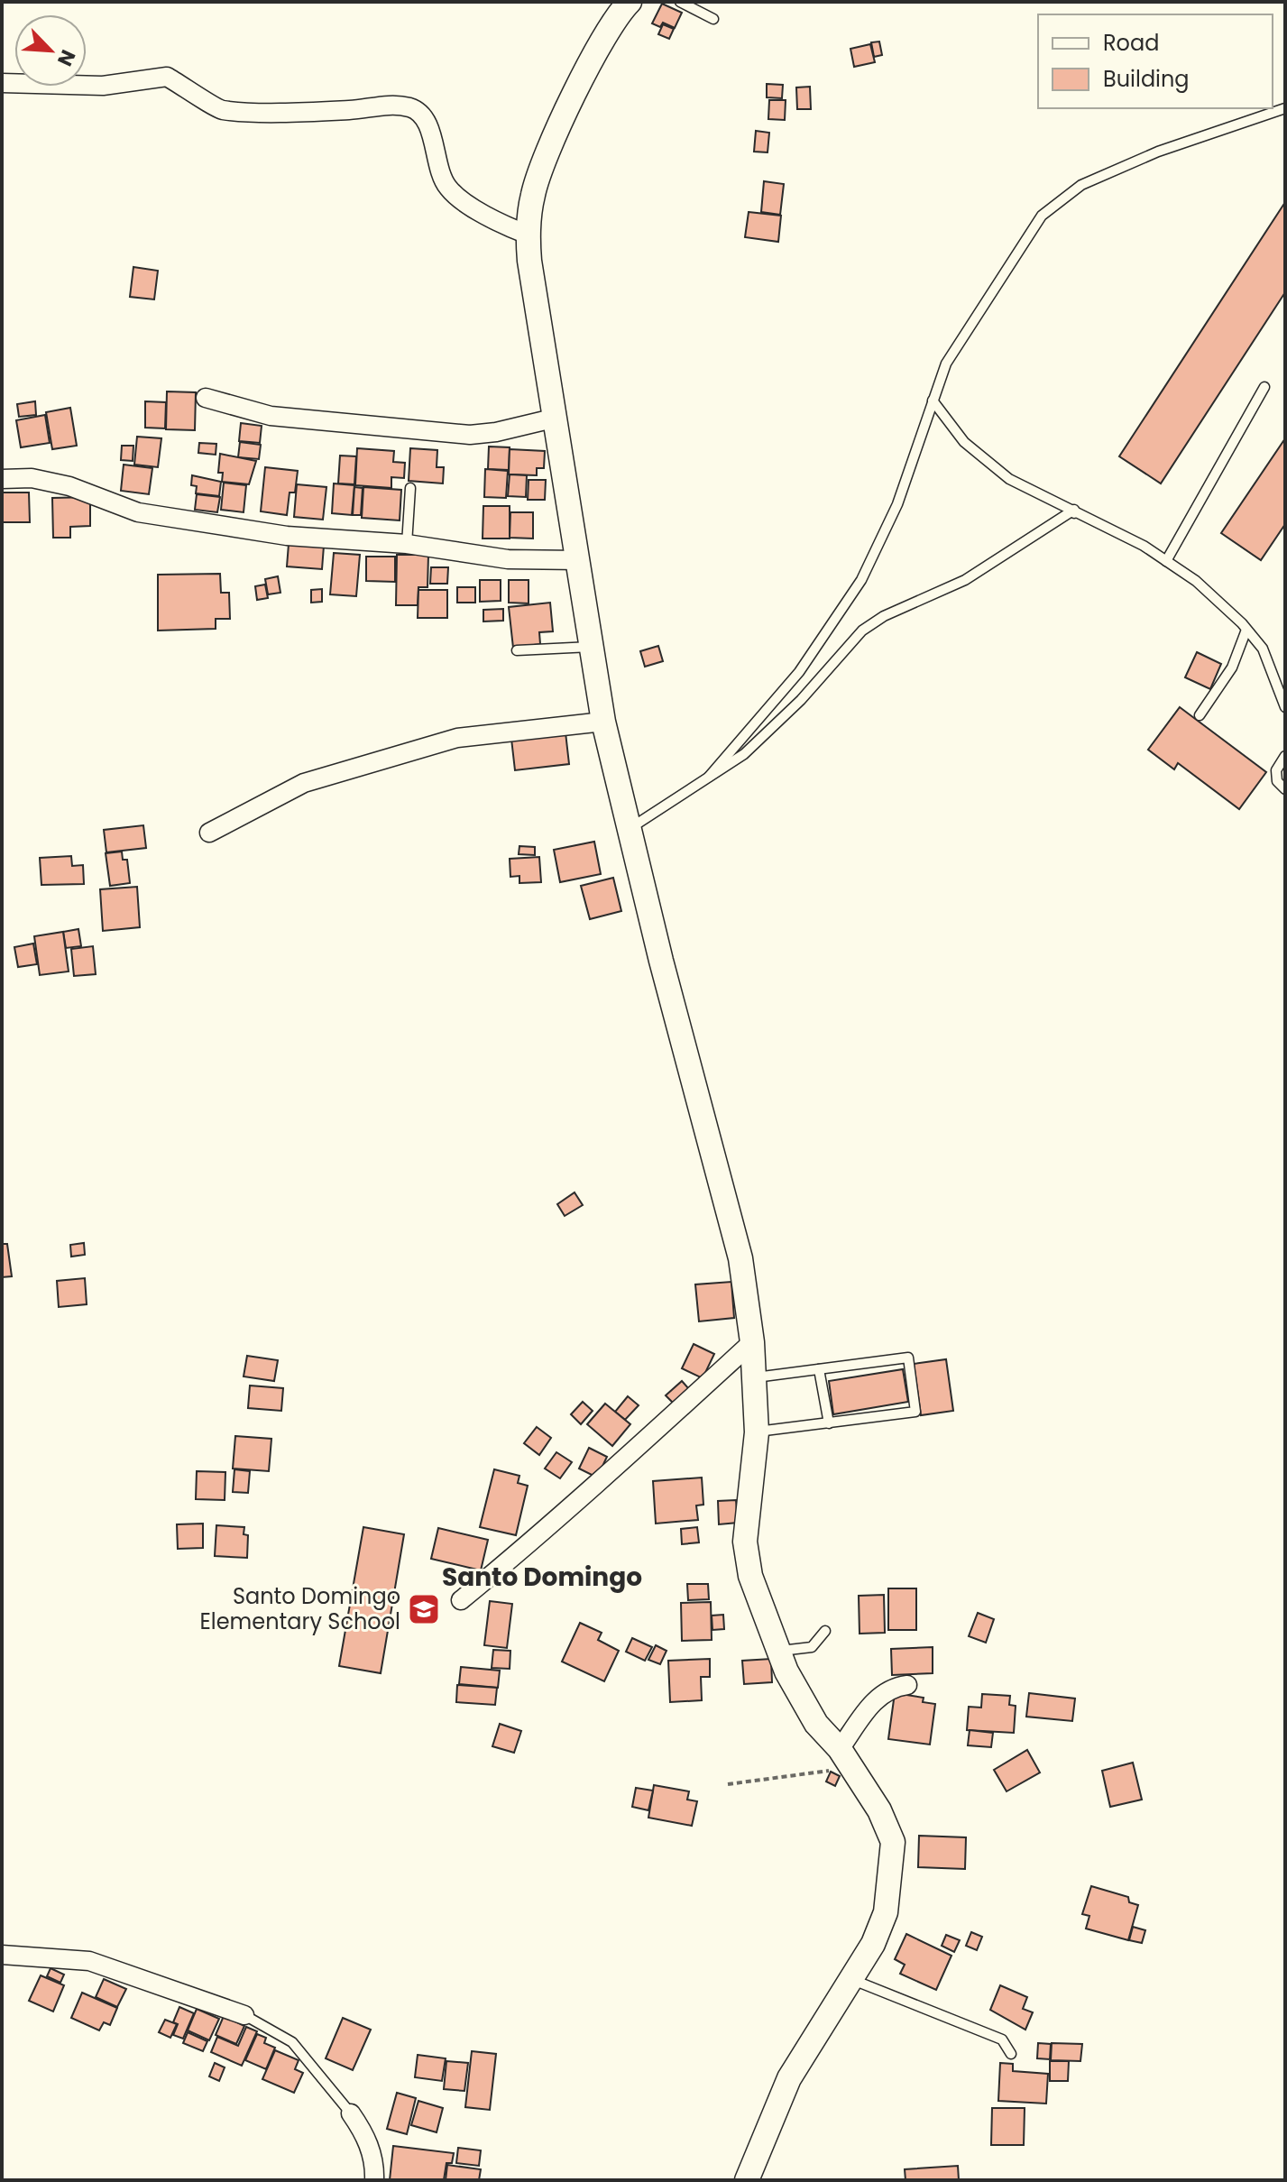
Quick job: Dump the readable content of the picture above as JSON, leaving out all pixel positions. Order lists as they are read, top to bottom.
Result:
{
  "districts": ["Santo Domingo"],
  "places": {
    "school or university": ["Santo Domingo Elementary School"]
  },
  "legend": ["Road", "Building"],
  "north": "bottom right"
}
